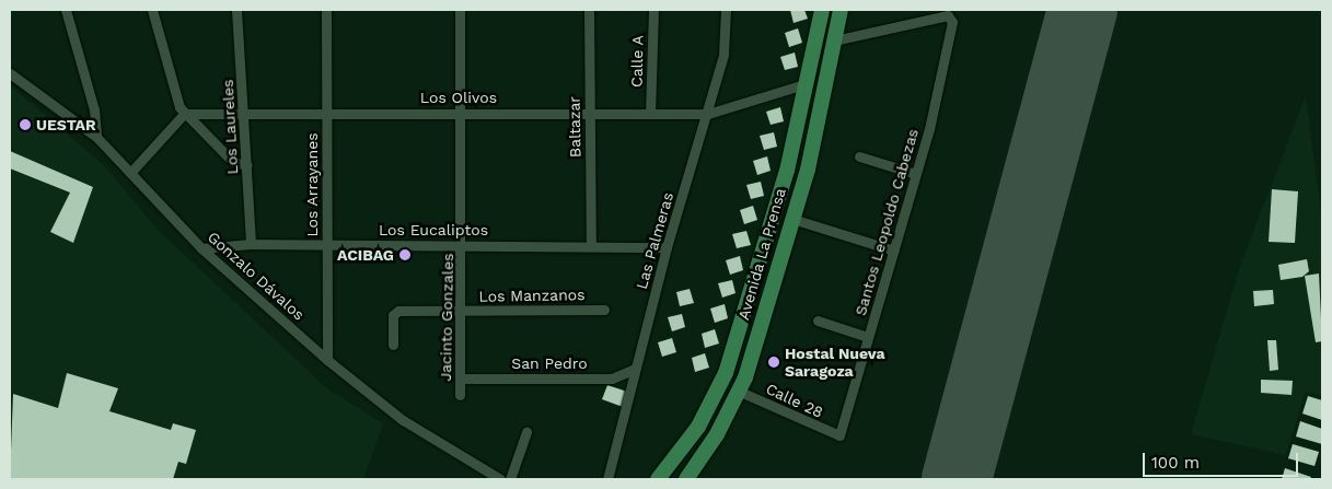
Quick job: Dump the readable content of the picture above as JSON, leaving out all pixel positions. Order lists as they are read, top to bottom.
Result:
{
  "streets": {
    "main road": ["Avenida La Prensa"],
    "street": [
      "Calle A",
      "Los Olivos",
      "Los Laureles",
      "Baltazar",
      "Los Arrayanes",
      "Santos Leopoldo Cabezas",
      "Los Eucaliptos",
      "Las Palmeras",
      "Gonzalo Dávalos",
      "Los Manzanos",
      "Jacinto Gonzales",
      "San Pedro",
      "Calle 28"
    ]
  },
  "crossings": [
    ["Calle A", "Los Olivos"],
    ["Los Olivos", "Los Laureles"],
    ["Los Olivos", "Baltazar"],
    ["Los Olivos", "Los Arrayanes"],
    ["Los Olivos", "Las Palmeras"],
    ["Los Olivos", "Avenida La Prensa"],
    ["Los Olivos", "Jacinto Gonzales"],
    ["Los Laureles", "Los Eucaliptos"],
    ["Baltazar", "Los Eucaliptos"],
    ["Los Arrayanes", "Los Eucaliptos"],
    ["Los Arrayanes", "Gonzalo Dávalos"],
    ["Santos Leopoldo Cabezas", "Avenida La Prensa"],
    ["Santos Leopoldo Cabezas", "Calle 28"],
    ["Los Eucaliptos", "Las Palmeras"],
    ["Los Eucaliptos", "Gonzalo Dávalos"],
    ["Los Eucaliptos", "Jacinto Gonzales"],
    ["Las Palmeras", "San Pedro"],
    ["Avenida La Prensa", "Calle 28"],
    ["Los Manzanos", "Jacinto Gonzales"],
    ["Jacinto Gonzales", "San Pedro"]
  ],
  "places": ["UESTAR", "ACIBAG", "Hostal Nueva Saragoza"],
  "scale_bar": "100 m"
}
